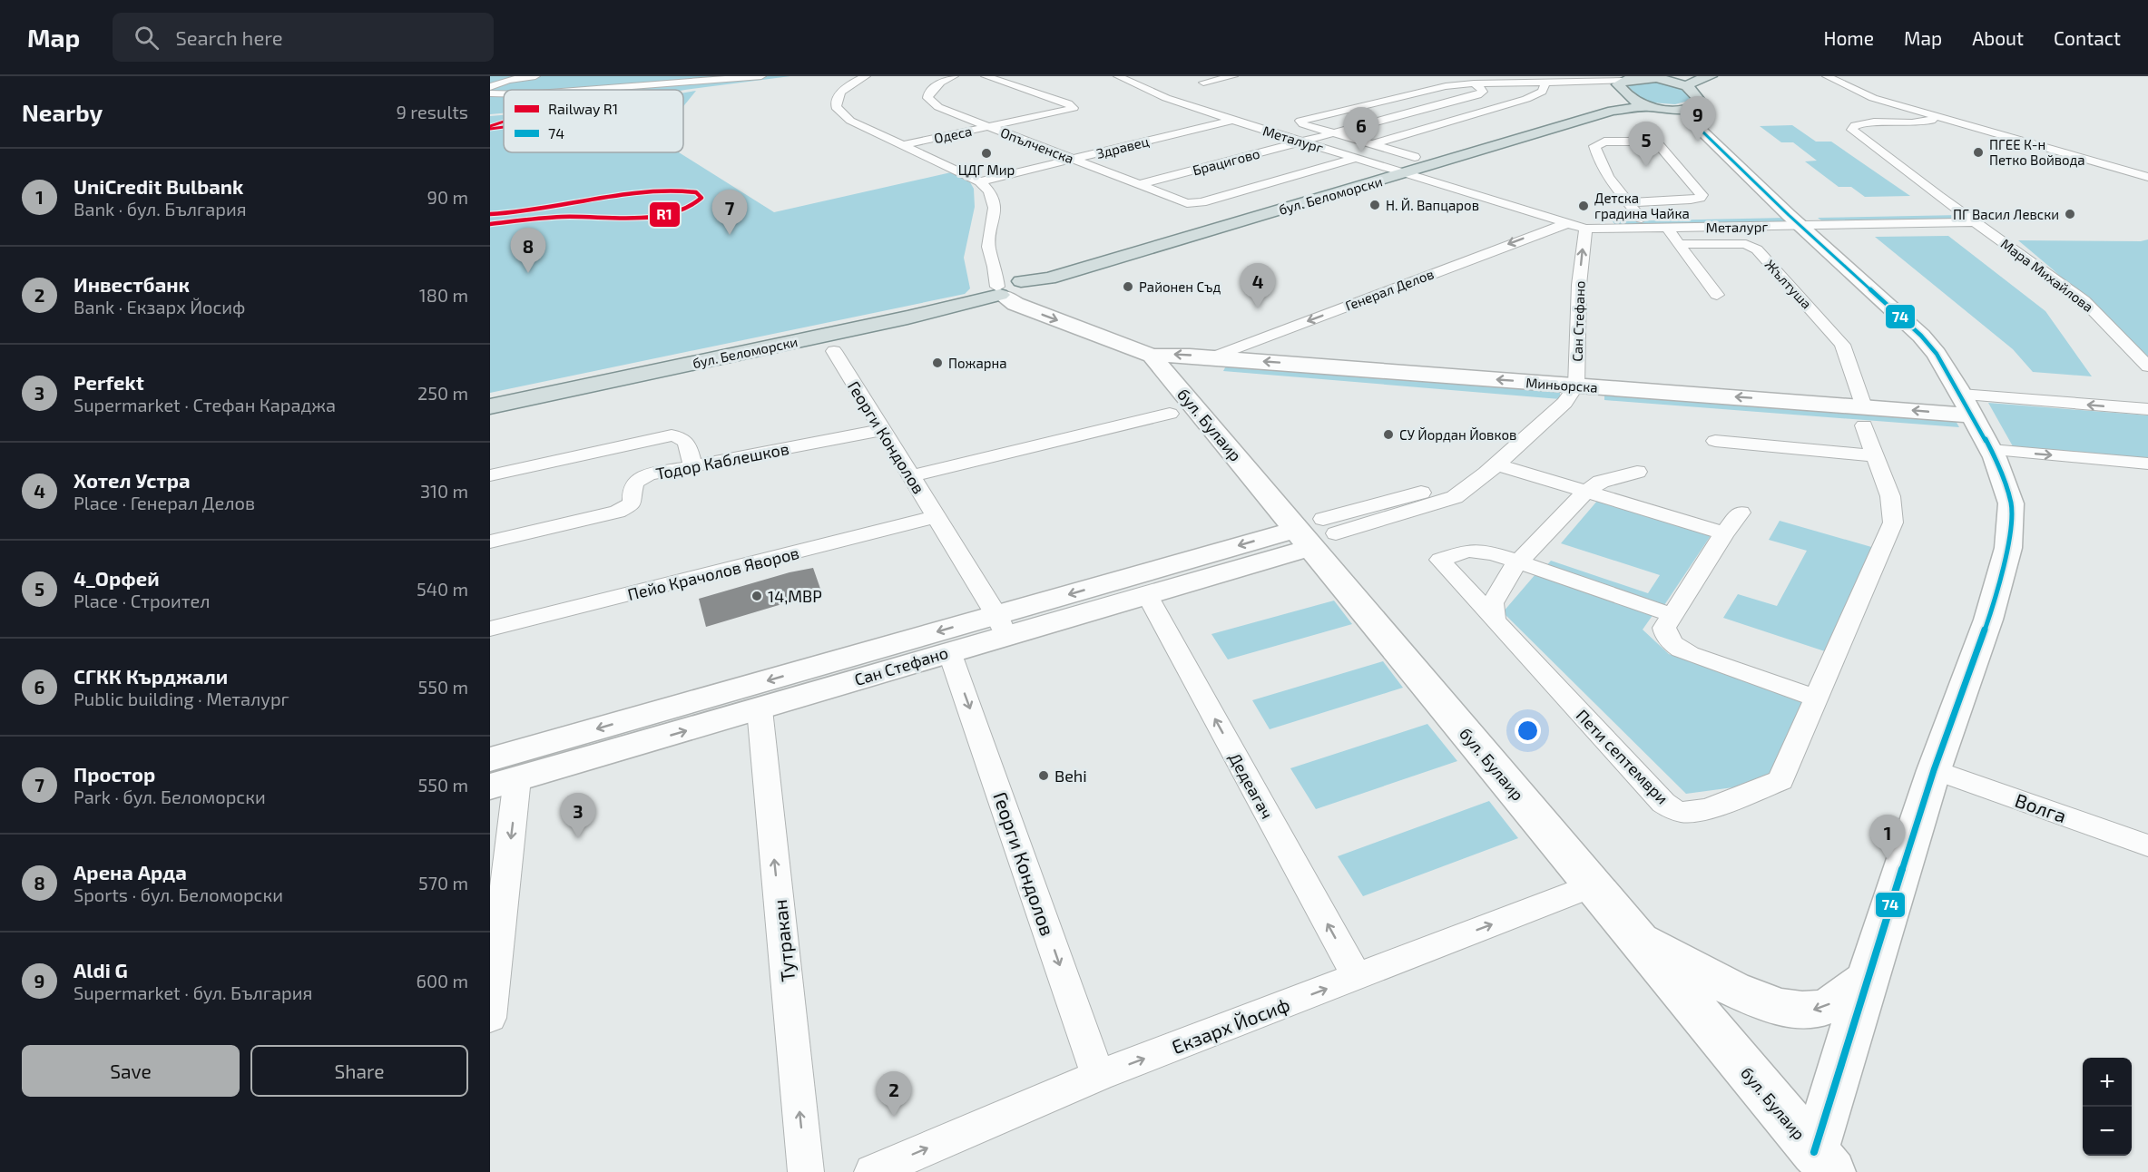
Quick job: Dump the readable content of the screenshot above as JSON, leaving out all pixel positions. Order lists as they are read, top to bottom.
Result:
{
  "streets": {
    "main road": [
      "бул. Беломорски",
      "Сан Стефано",
      "Миньорска",
      "бул. Булаир"
    ],
    "street": [
      "Одеса",
      "Металург",
      "Опълченска",
      "Здравец",
      "Брацигово",
      "Мара Михайлова",
      "Жълтуша",
      "Генерал Делов",
      "Георги Кондолов",
      "Тодор Каблешков",
      "Пейо Крачолов Яворов",
      "Пети септември",
      "Дедеагач",
      "Волга",
      "Тутракан",
      "Екзарх Йосиф"
    ]
  },
  "crossings": [
    ["Одеса", "Опълченска"],
    ["Металург", "Опълченска"],
    ["Металург", "Здравец"],
    ["Металург", "Брацигово"],
    ["Металург", "бул. Беломорски"],
    ["Металург", "Мара Михайлова"],
    ["Металург", "Генерал Делов"],
    ["Металург", "Сан Стефано"],
    ["Опълченска", "Здравец"],
    ["Опълченска", "Брацигово"],
    ["бул. Беломорски", "бул. Булаир"],
    ["Жълтуша", "Миньорска"],
    ["Жълтуша", "Пети септември"],
    ["Генерал Делов", "Миньорска"],
    ["Сан Стефано", "Миньорска"],
    ["Сан Стефано", "бул. Булаир"],
    ["Сан Стефано", "Георги Кондолов"],
    ["Сан Стефано", "Дедеагач"],
    ["Сан Стефано", "Тутракан"],
    ["Миньорска", "бул. Булаир"],
    ["Миньорска", "Пети септември"],
    ["бул. Булаир", "Екзарх Йосиф"],
    ["Георги Кондолов", "Тодор Каблешков"],
    ["Георги Кондолов", "Пейо Крачолов Яворов"],
    ["Георги Кондолов", "Екзарх Йосиф"],
    ["Дедеагач", "Екзарх Йосиф"]
  ],
  "one_way": [
    "Георги Кондолов",
    "Дедеагач",
    "Тутракан",
    "Екзарх Йосиф"
  ],
  "places": [
    "ПГЕЕ К-н Петко Войвода",
    "ЦДГ Мир",
    "Н. Й. Вапцаров",
    "Детска градина Чайка",
    "ПГ Васил Левски",
    "Районен Съд",
    "Пожарна",
    "СУ Йордан Йовков",
    "14,МВР",
    "Behi"
  ],
  "lines": ["transit line 74", "rail line R1"],
  "legend": ["Railway R1", "74"],
  "page": {
    "header": "Map",
    "search": "Search here",
    "nav": [
      "Home",
      "Map",
      "About",
      "Contact"
    ],
    "heading": ["Nearby", "9 results"],
    "pins": [
      "9",
      "6",
      "5",
      "7",
      "8",
      "4",
      "3",
      "1",
      "2"
    ],
    "list": [
      {
        "mark": "1",
        "name": "UniCredit Bulbank",
        "note": "Bank · бул. България",
        "value": "90 m"
      },
      {
        "mark": "2",
        "name": "Инвестбанк",
        "note": "Bank · Екзарх Йосиф",
        "value": "180 m"
      },
      {
        "mark": "3",
        "name": "Perfekt",
        "note": "Supermarket · Стефан Караджа",
        "value": "250 m"
      },
      {
        "mark": "4",
        "name": "Хотел Устра",
        "note": "Place · Генерал Делов",
        "value": "310 m"
      },
      {
        "mark": "5",
        "name": "4_Орфей",
        "note": "Place · Строител",
        "value": "540 m"
      },
      {
        "mark": "6",
        "name": "СГКК Кърджали",
        "note": "Public building · Металург",
        "value": "550 m"
      },
      {
        "mark": "7",
        "name": "Простор",
        "note": "Park · бул. Беломорски",
        "value": "550 m"
      },
      {
        "mark": "8",
        "name": "Арена Арда",
        "note": "Sports · бул. Беломорски",
        "value": "570 m"
      },
      {
        "mark": "9",
        "name": "Aldi G",
        "note": "Supermarket · бул. България",
        "value": "600 m"
      }
    ],
    "buttons": ["Save", "Share"],
    "map_buttons": ["+", "−"]
  }
}
